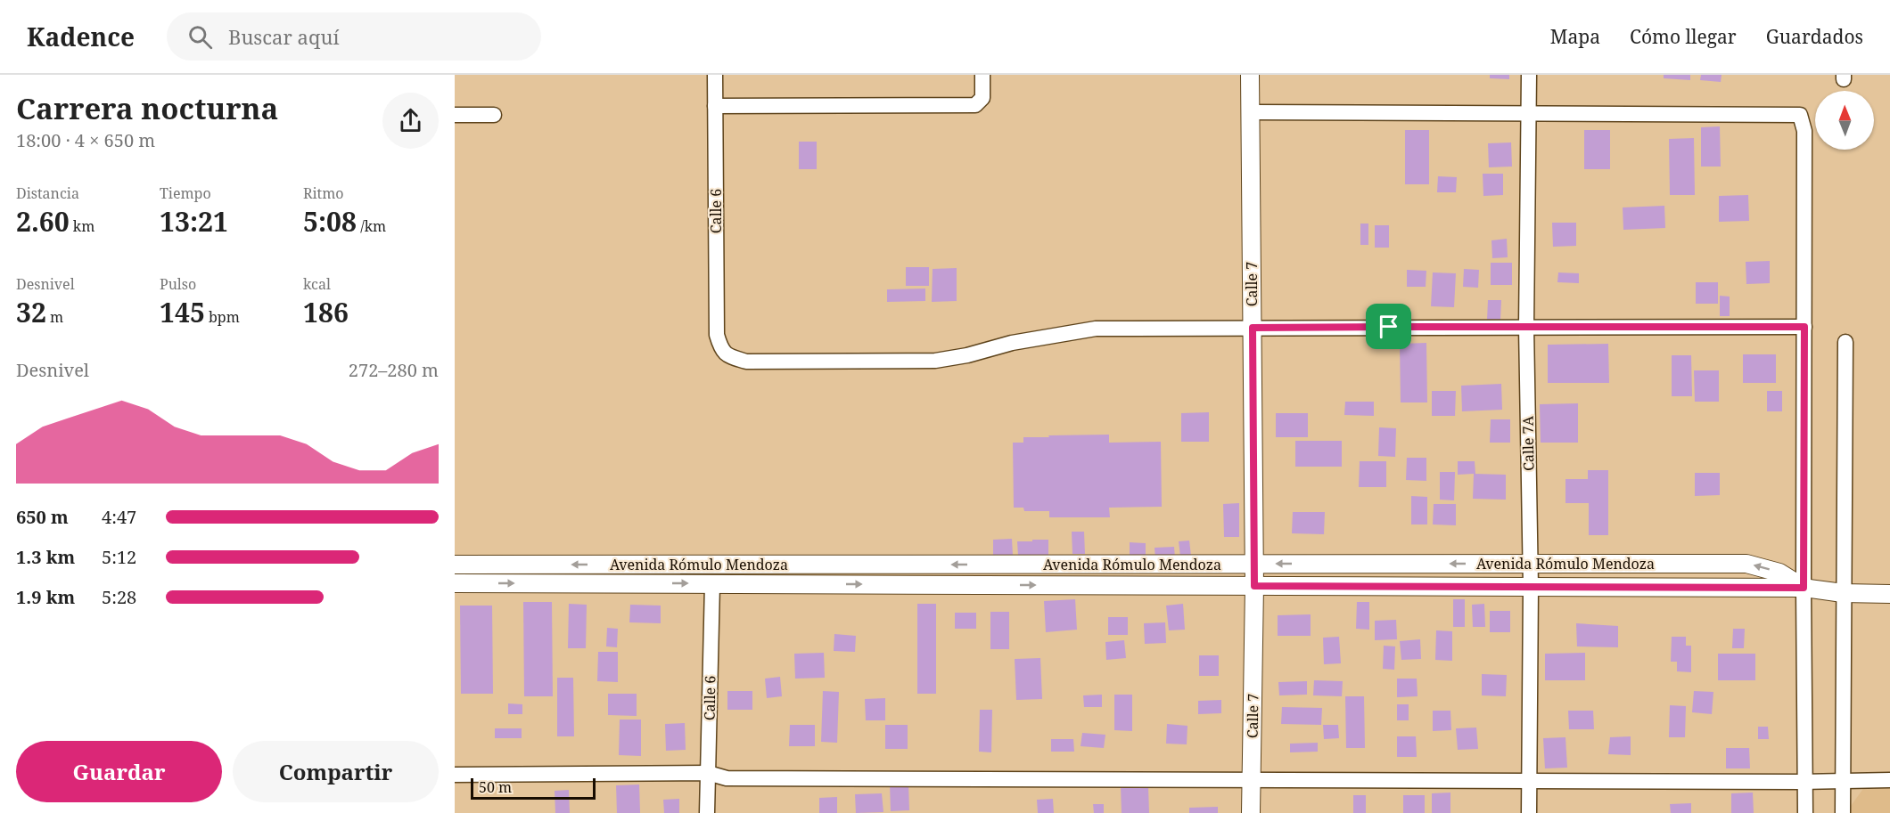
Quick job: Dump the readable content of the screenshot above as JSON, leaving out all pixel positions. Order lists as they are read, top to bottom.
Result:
{
  "streets": {
    "street": [
      "Calle 6",
      "Calle 7",
      "Calle 7A",
      "Avenida Rómulo Mendoza"
    ]
  },
  "crossings": [
    ["Calle 6", "Calle 7"],
    ["Calle 6", "Avenida Rómulo Mendoza"],
    ["Calle 7", "Avenida Rómulo Mendoza"],
    ["Calle 7A", "Avenida Rómulo Mendoza"]
  ],
  "scale_bar": "50 m",
  "north": "top",
  "page": {
    "header": "Kadence",
    "search": "Buscar aquí",
    "nav": ["Mapa", "Cómo llegar", "Guardados"],
    "heading": ["Carrera nocturna", "18:00 · 4 × 650 m"],
    "stats": [
      ["Distancia", "2.60 km"],
      ["Tiempo", "13:21"],
      ["Ritmo", "5:08 /km"],
      ["Desnivel", "32 m"],
      ["Pulso", "145 bpm"],
      ["kcal", "186"]
    ],
    "chart": ["Desnivel", "272–280 m"],
    "list": [
      {
        "name": "650 m",
        "note": "4:47"
      },
      {
        "name": "1.3 km",
        "note": "5:12"
      },
      {
        "name": "1.9 km",
        "note": "5:28"
      }
    ],
    "buttons": ["Guardar", "Compartir"],
    "scale": "50 m"
  }
}
